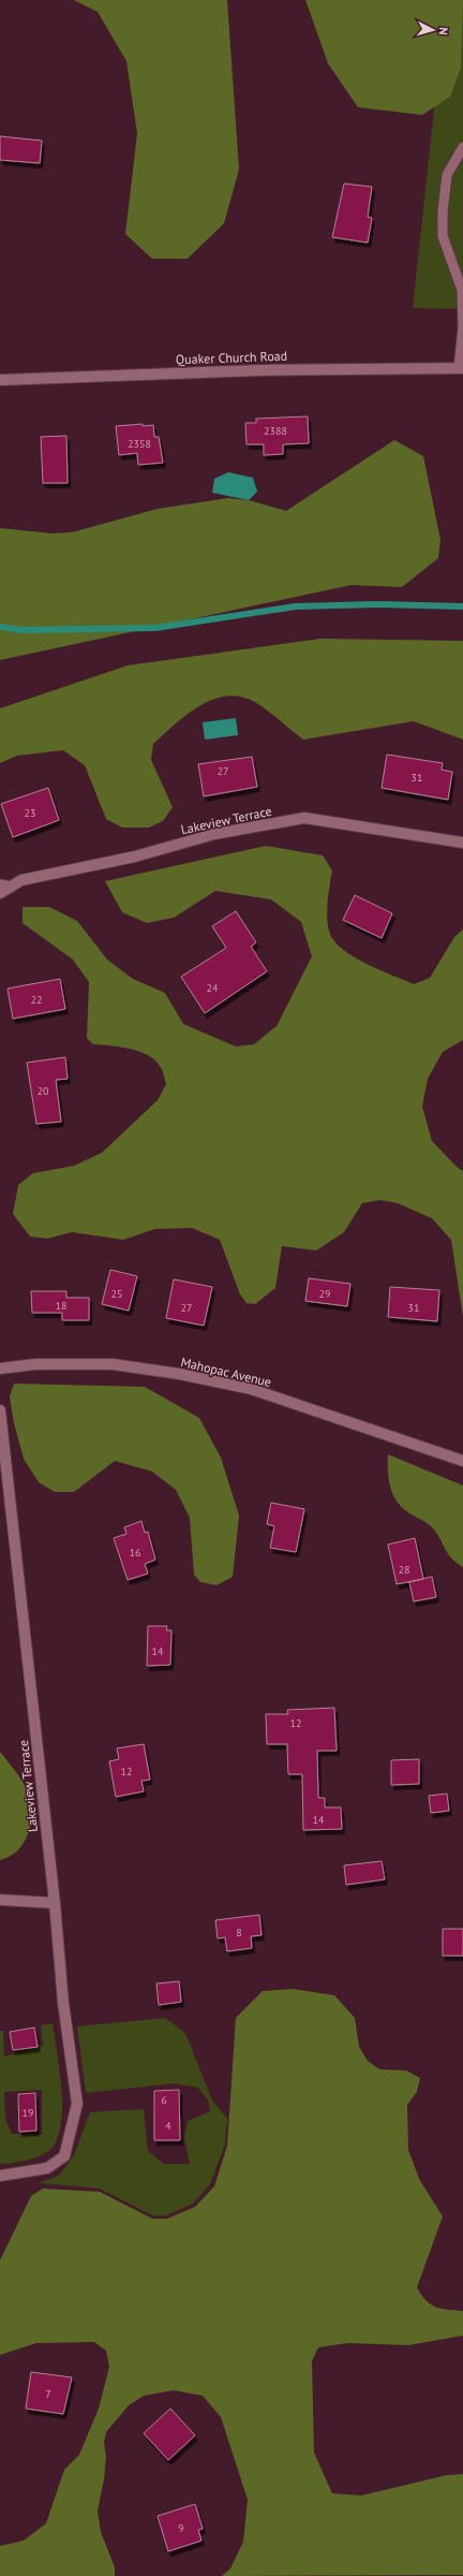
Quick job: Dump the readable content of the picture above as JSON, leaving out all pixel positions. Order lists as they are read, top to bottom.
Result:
{
  "streets": {
    "street": ["Quaker Church Road", "Lakeview Terrace", "Mahopac Avenue"]
  },
  "house_numbers": [
    "2388",
    "2358",
    "27",
    "31",
    "23",
    "24",
    "22",
    "20",
    "25",
    "29",
    "18",
    "27",
    "31",
    "16",
    "28",
    "14",
    "12",
    "12",
    "14",
    "8",
    "6",
    "19",
    "4",
    "7",
    "9"
  ],
  "north": "right"
}
